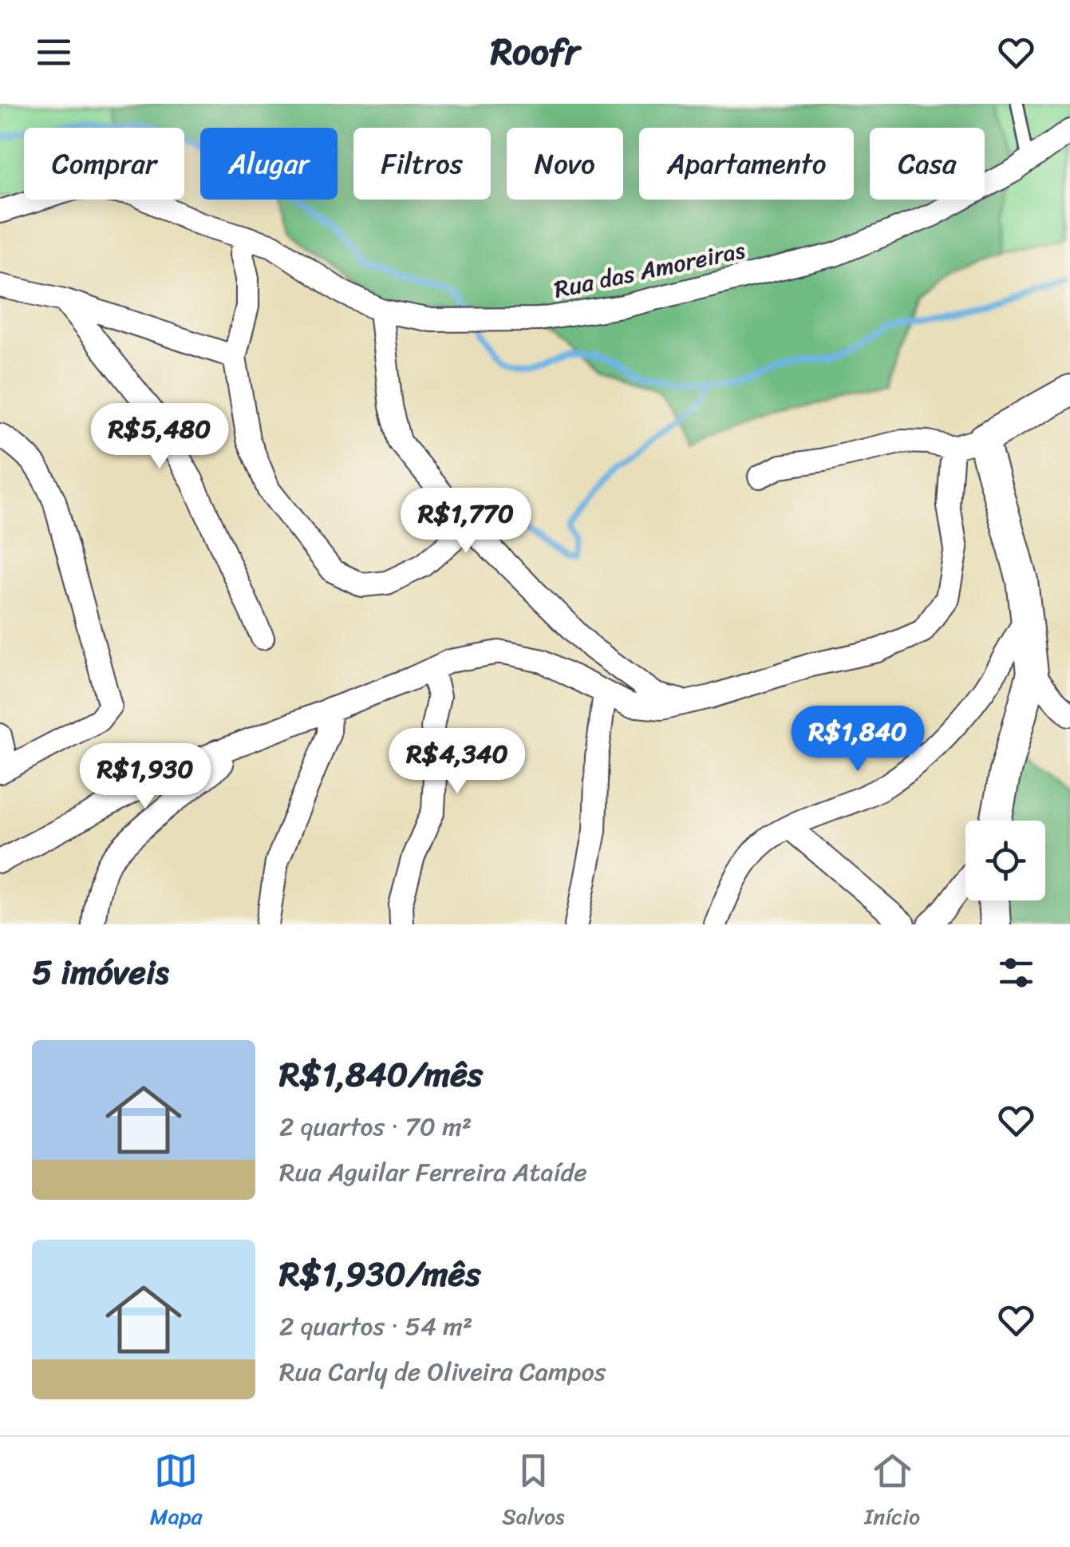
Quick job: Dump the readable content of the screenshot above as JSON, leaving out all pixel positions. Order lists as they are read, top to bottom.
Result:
{
  "streets": {
    "street": ["Rua das Amoreiras"]
  },
  "page": {
    "header": "Roofr",
    "chip": [
      "Comprar",
      "Alugar",
      "Filtros",
      "Novo",
      "Apartamento",
      "Casa"
    ],
    "price": [
      "R$5,480",
      "R$1,770",
      "R$1,840",
      "R$4,340",
      "R$1,930"
    ],
    "heading": "5 imóveis",
    "list": [
      {
        "name": "R$1,840/mês",
        "note": "2 quartos · 70 m² · Rua Aguilar Ferreira Ataíde"
      },
      {
        "name": "R$1,930/mês",
        "note": "2 quartos · 54 m² · Rua Carly de Oliveira Campos"
      }
    ],
    "tabs": ["Mapa", "Salvos", "Início"]
  }
}
